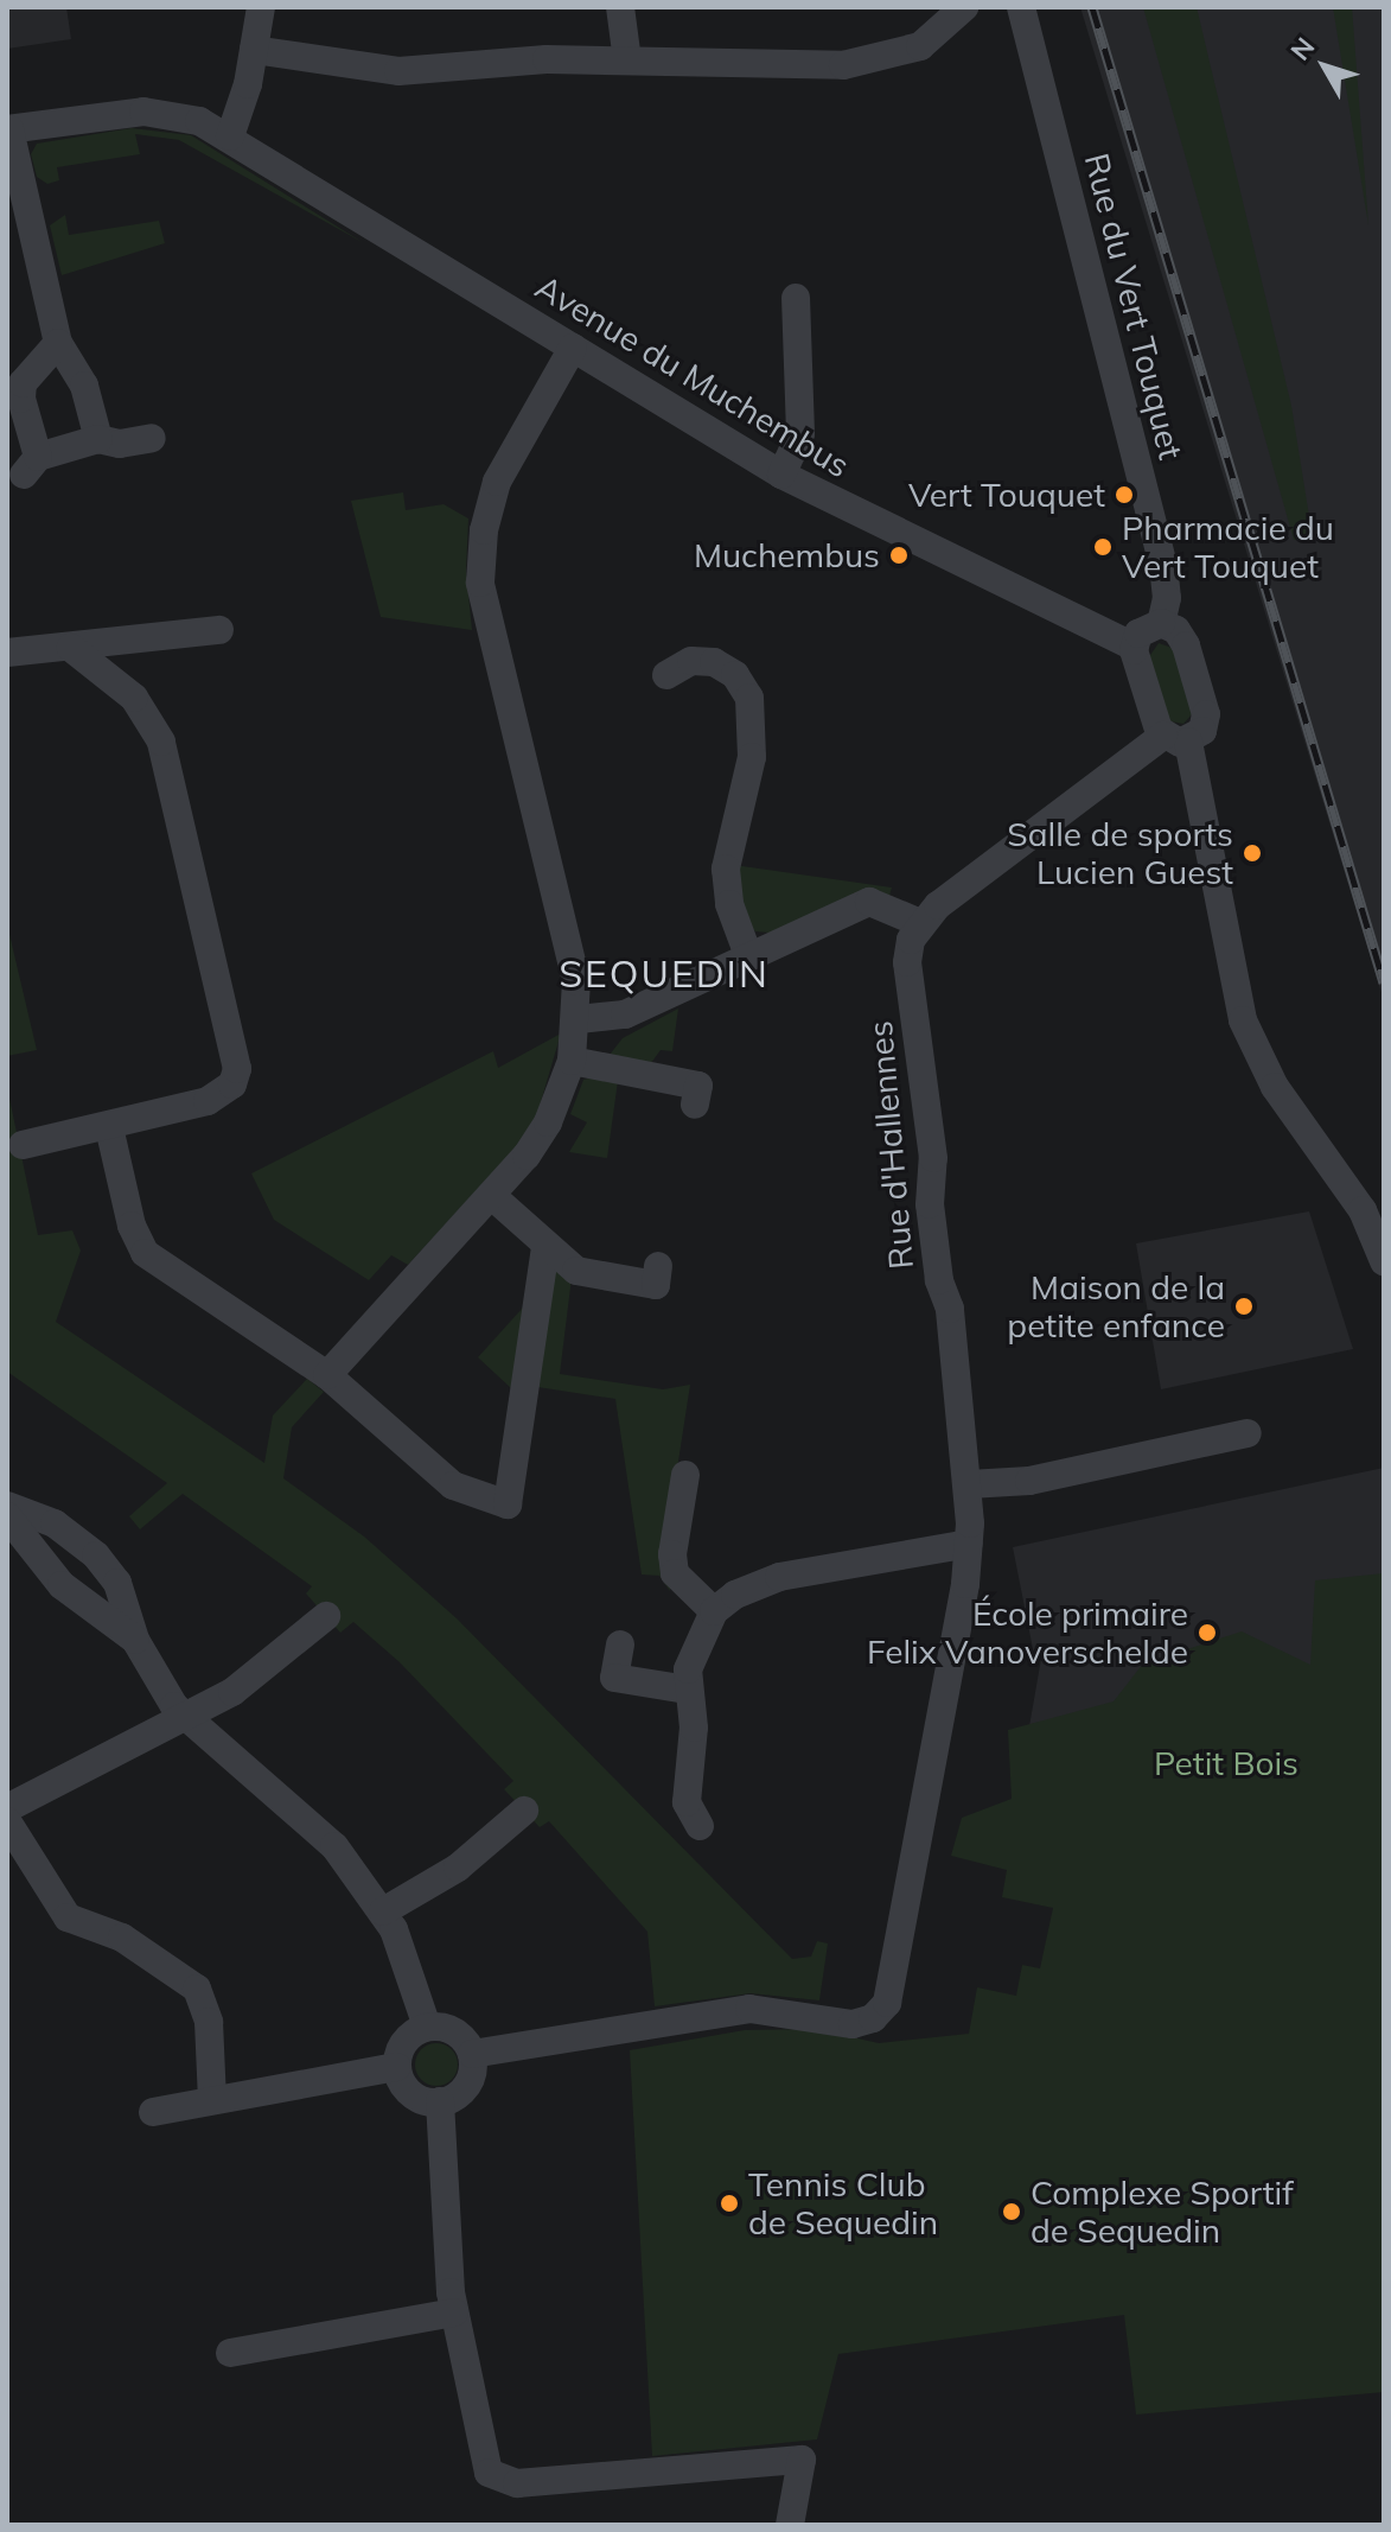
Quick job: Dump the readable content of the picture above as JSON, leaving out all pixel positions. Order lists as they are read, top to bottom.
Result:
{
  "streets": {
    "street": ["Rue du Vert Touquet", "Avenue du Muchembus", "Rue d'Hallennes"]
  },
  "districts": ["SEQUEDIN"],
  "parks": ["Petit Bois"],
  "places": [
    "Vert Touquet",
    "Pharmacie du Vert Touquet",
    "Muchembus",
    "Salle de sports Lucien Guest",
    "Maison de la petite enfance",
    "École primaire Felix Vanoverschelde",
    "Tennis Club de Sequedin",
    "Complexe Sportif de Sequedin"
  ],
  "north": "top left"
}
